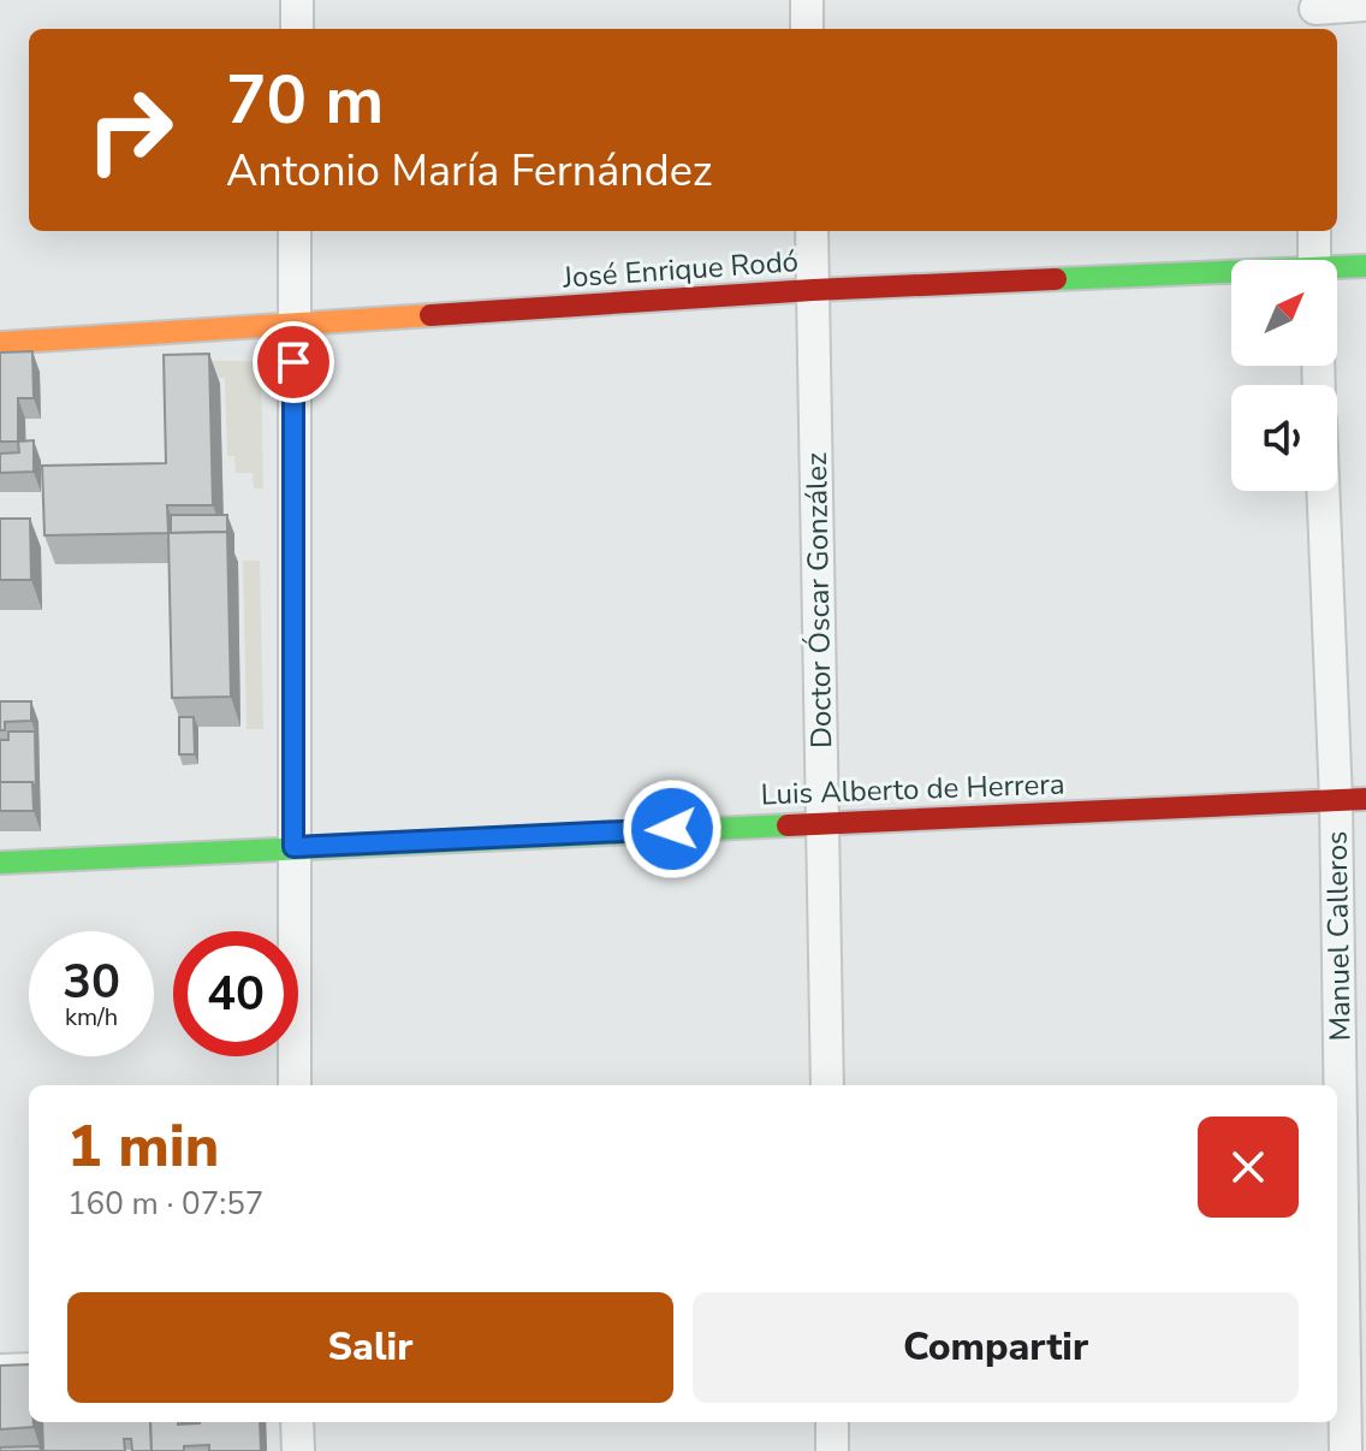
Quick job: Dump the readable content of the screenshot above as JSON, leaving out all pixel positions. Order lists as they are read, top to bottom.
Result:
{
  "streets": {
    "street": [
      "José Enrique Rodó",
      "Doctor Óscar González",
      "Luis Alberto de Herrera",
      "Manuel Calleros"
    ]
  },
  "crossings": [
    ["José Enrique Rodó", "Doctor Óscar González"],
    ["Doctor Óscar González", "Luis Alberto de Herrera"],
    ["Luis Alberto de Herrera", "Manuel Calleros"]
  ],
  "north": "top right",
  "page": {
    "turn": ["70 m", "Antonio María Fernández"],
    "speed": "30 km/h",
    "limit": "40",
    "heading": ["1 min", "160 m · 07:57"],
    "buttons": ["Salir", "Compartir"]
  }
}
